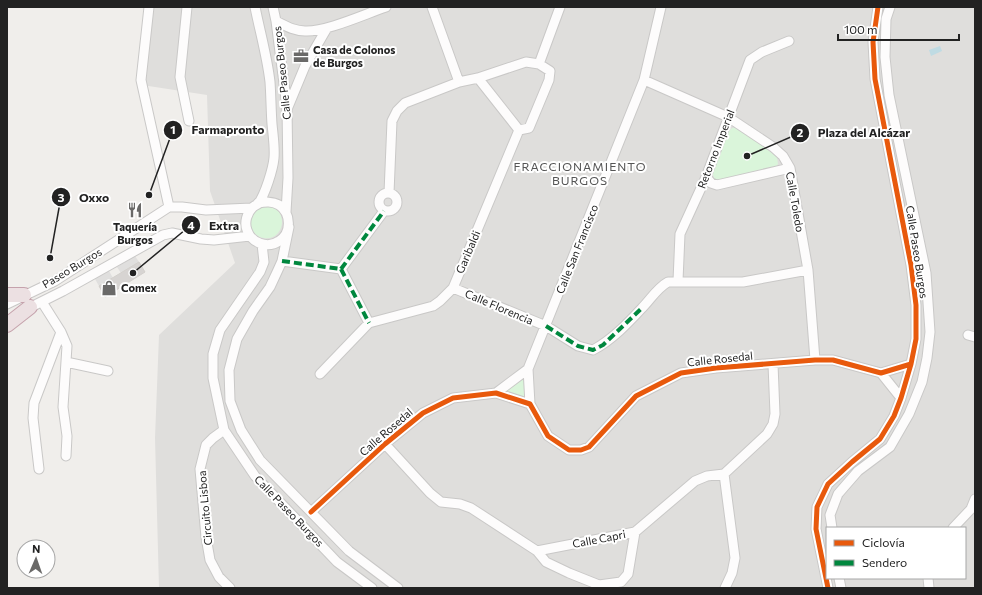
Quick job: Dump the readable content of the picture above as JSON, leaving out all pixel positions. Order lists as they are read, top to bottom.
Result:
{
  "streets": {
    "street": [
      "Calle Paseo Burgos",
      "Retorno Imperial",
      "Calle Toledo",
      "Calle San Francisco",
      "Garibaldi",
      "Paseo Burgos",
      "Calle Florencia",
      "Calle Rosedal",
      "Circuito Lisboa",
      "Calle Capri"
    ]
  },
  "crossings": [
    ["Calle Paseo Burgos", "Paseo Burgos"],
    ["Calle Paseo Burgos", "Calle Rosedal"],
    ["Calle Paseo Burgos", "Circuito Lisboa"],
    ["Retorno Imperial", "Calle Toledo"],
    ["Retorno Imperial", "Calle Florencia"],
    ["Calle Toledo", "Calle San Francisco"],
    ["Calle Toledo", "Calle Rosedal"],
    ["Calle San Francisco", "Calle Florencia"],
    ["Calle San Francisco", "Calle Rosedal"],
    ["Garibaldi", "Calle Florencia"]
  ],
  "districts": ["FRACCIONAMIENTO BURGOS"],
  "places": {
    "office": ["Casa de Colonos de Burgos"],
    "other": [
      "Plaza del Alcázar",
      "Farmapronto",
      "Oxxo",
      "Extra"
    ],
    "restaurant": ["Taquería Burgos"],
    "shop": ["Comex"]
  },
  "legend": ["Ciclovía", "Sendero"],
  "scale_bar": "100 m",
  "north": "top"
}
